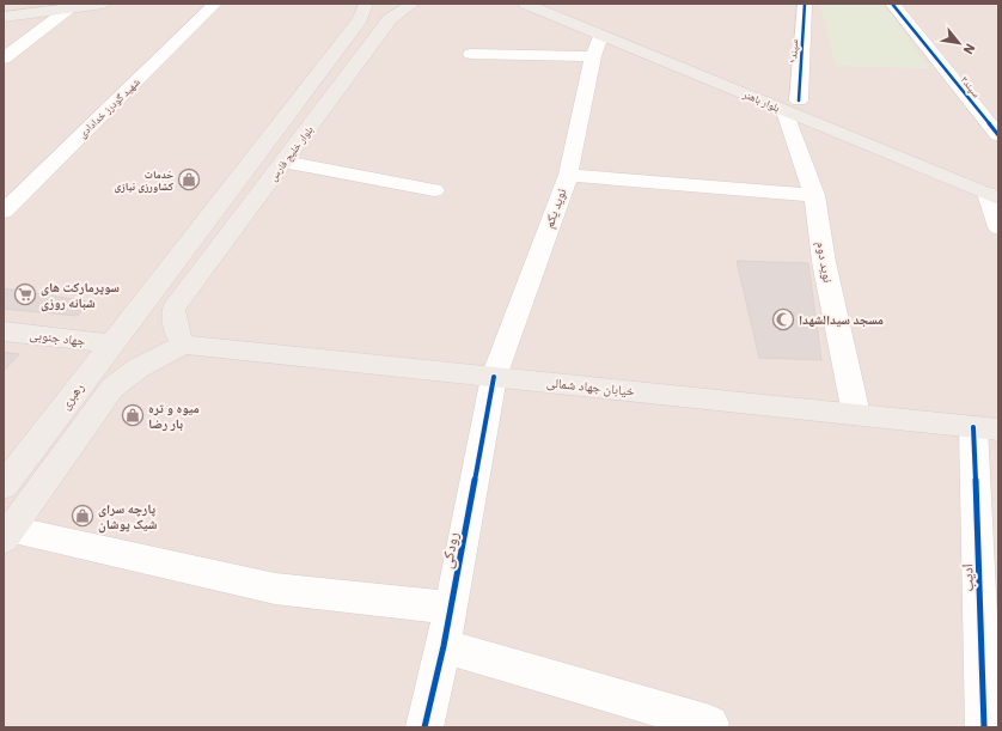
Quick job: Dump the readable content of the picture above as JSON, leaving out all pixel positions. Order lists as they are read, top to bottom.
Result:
{
  "streets": {
    "main road": [
      "بلوار باهنر",
      "بلوار خلیج فارس",
      "جهاد جنوبی",
      "خیابان جهاد شمالی",
      "رهبری"
    ],
    "street": [
      "سپند۱",
      "سپند۲",
      "شهید گودرز خدادادی",
      "نوید یکم",
      "نوید دوم",
      "رودکی",
      "ادیب"
    ]
  },
  "crossings": [
    ["سپند۱", "بلوار باهنر"],
    ["سپند۱", "نوید دوم"],
    ["بلوار باهنر", "نوید یکم"],
    ["بلوار باهنر", "نوید دوم"],
    ["بلوار خلیج فارس", "خیابان جهاد شمالی"],
    ["نوید یکم", "خیابان جهاد شمالی"],
    ["نوید یکم", "رودکی"],
    ["نوید دوم", "خیابان جهاد شمالی"],
    ["جهاد جنوبی", "رهبری"],
    ["خیابان جهاد شمالی", "رودکی"],
    ["خیابان جهاد شمالی", "ادیب"]
  ],
  "places": {
    "shop": ["خدمات کشاورزی نیازی", "میوه و تره بار رضا", "پارچه سرای شیک پوشان"],
    "supermarket": ["سوپرمارکت های شبانه روزی"],
    "mosque": ["مسجد سیدالشهدا"]
  },
  "north": "bottom right"
}
